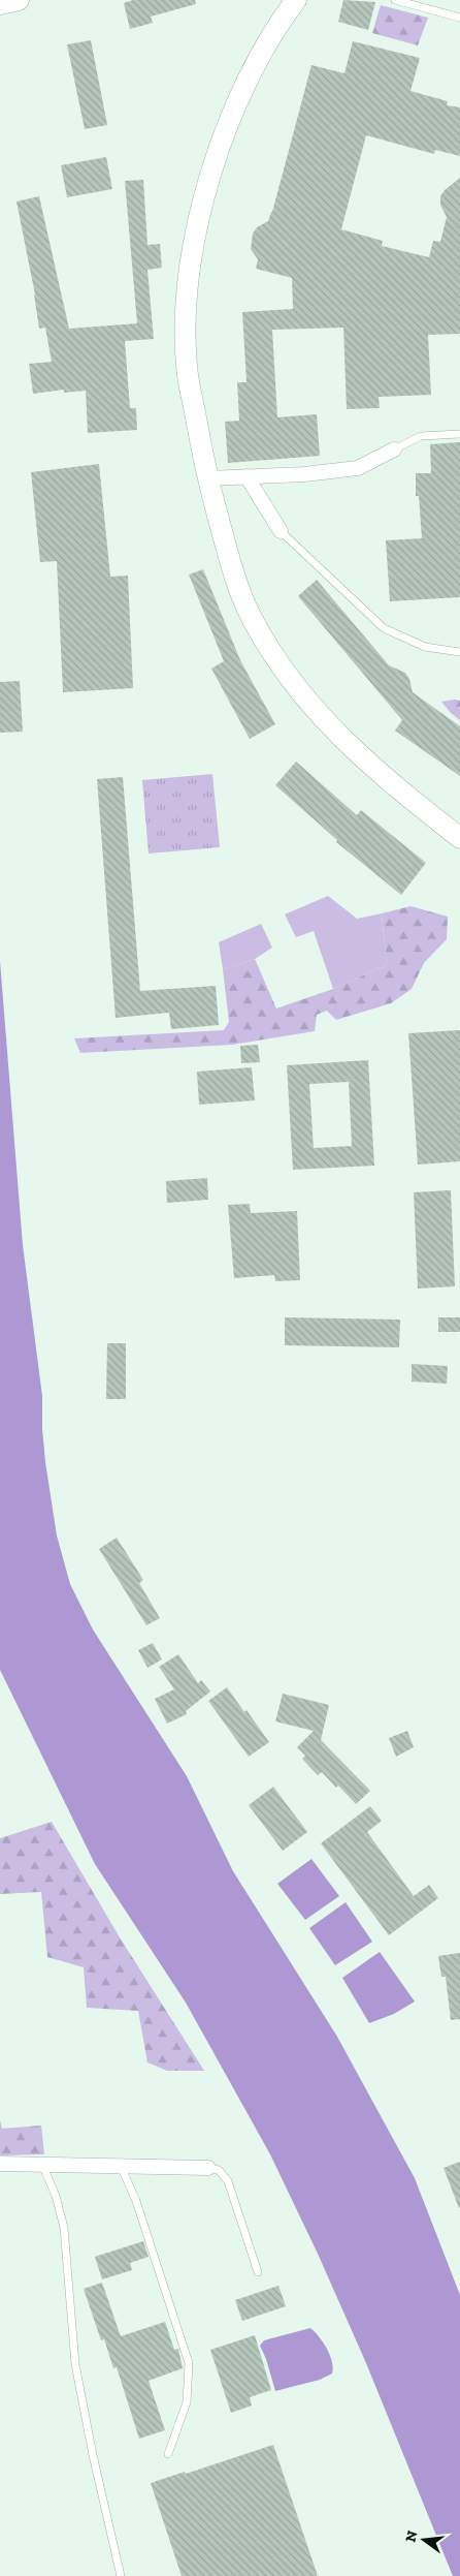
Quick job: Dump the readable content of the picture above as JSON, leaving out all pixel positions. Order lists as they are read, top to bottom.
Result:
{
  "north": "left"
}
